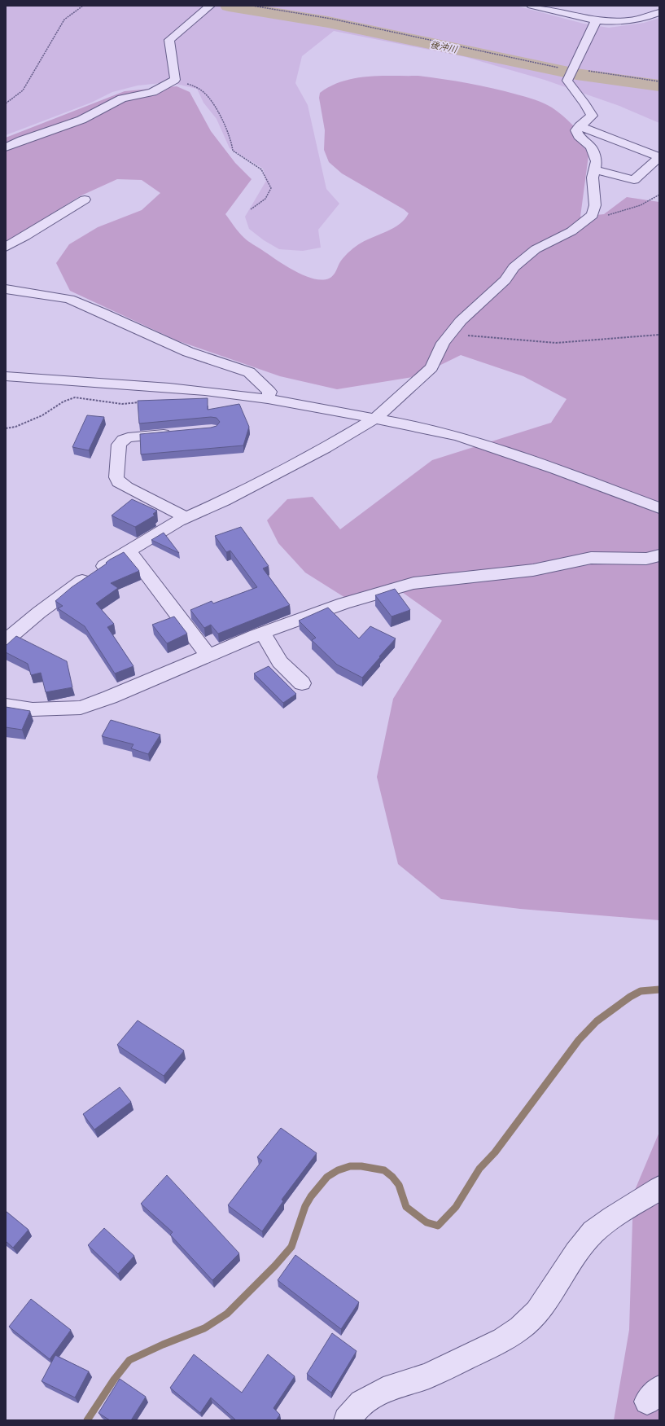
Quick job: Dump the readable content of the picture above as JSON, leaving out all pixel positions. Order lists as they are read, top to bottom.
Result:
{
  "water": ["後沖川"]
}
